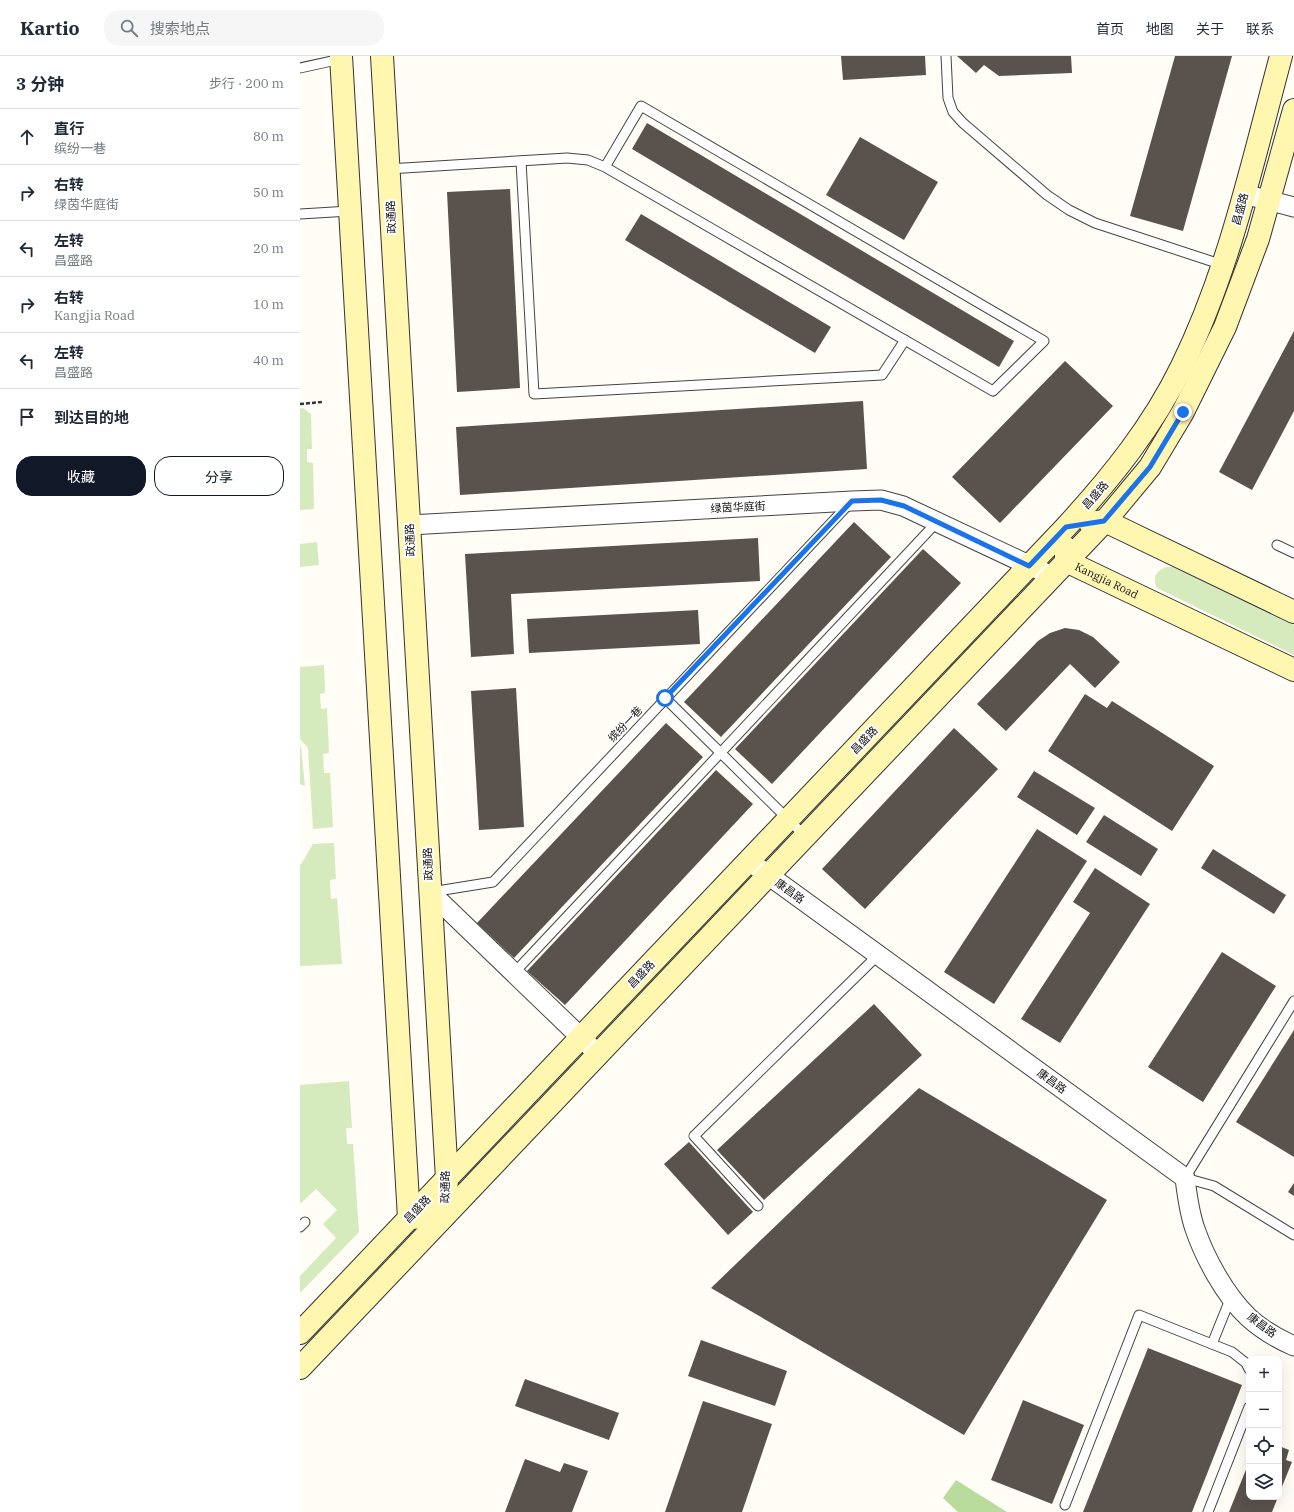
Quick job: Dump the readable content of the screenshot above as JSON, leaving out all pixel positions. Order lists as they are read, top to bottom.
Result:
{
  "streets": {
    "street": [
      "昌盛路",
      "政通路",
      "绿茵华庭街",
      "Kangjia Road",
      "康昌路"
    ],
    "lane": ["缤纷一巷"]
  },
  "crossings": [
    ["昌盛路", "政通路"],
    ["昌盛路", "绿茵华庭街"],
    ["昌盛路", "Kangjia Road"],
    ["昌盛路", "康昌路"],
    ["政通路", "绿茵华庭街"],
    ["政通路", "缤纷一巷"],
    ["绿茵华庭街", "Kangjia Road"],
    ["绿茵华庭街", "缤纷一巷"]
  ],
  "page": {
    "header": "Kartio",
    "search": "搜索地点",
    "nav": [
      "首页",
      "地图",
      "关于",
      "联系"
    ],
    "heading": ["3 分钟", "步行 · 200 m"],
    "list": [
      ["直行", "缤纷一巷", "80 m"],
      ["右转", "绿茵华庭街", "50 m"],
      ["左转", "昌盛路", "20 m"],
      ["右转", "Kangjia Road", "10 m"],
      ["左转", "昌盛路", "40 m"],
      "到达目的地"
    ],
    "buttons": ["收藏", "分享"],
    "map_buttons": ["+", "−"]
  }
}
